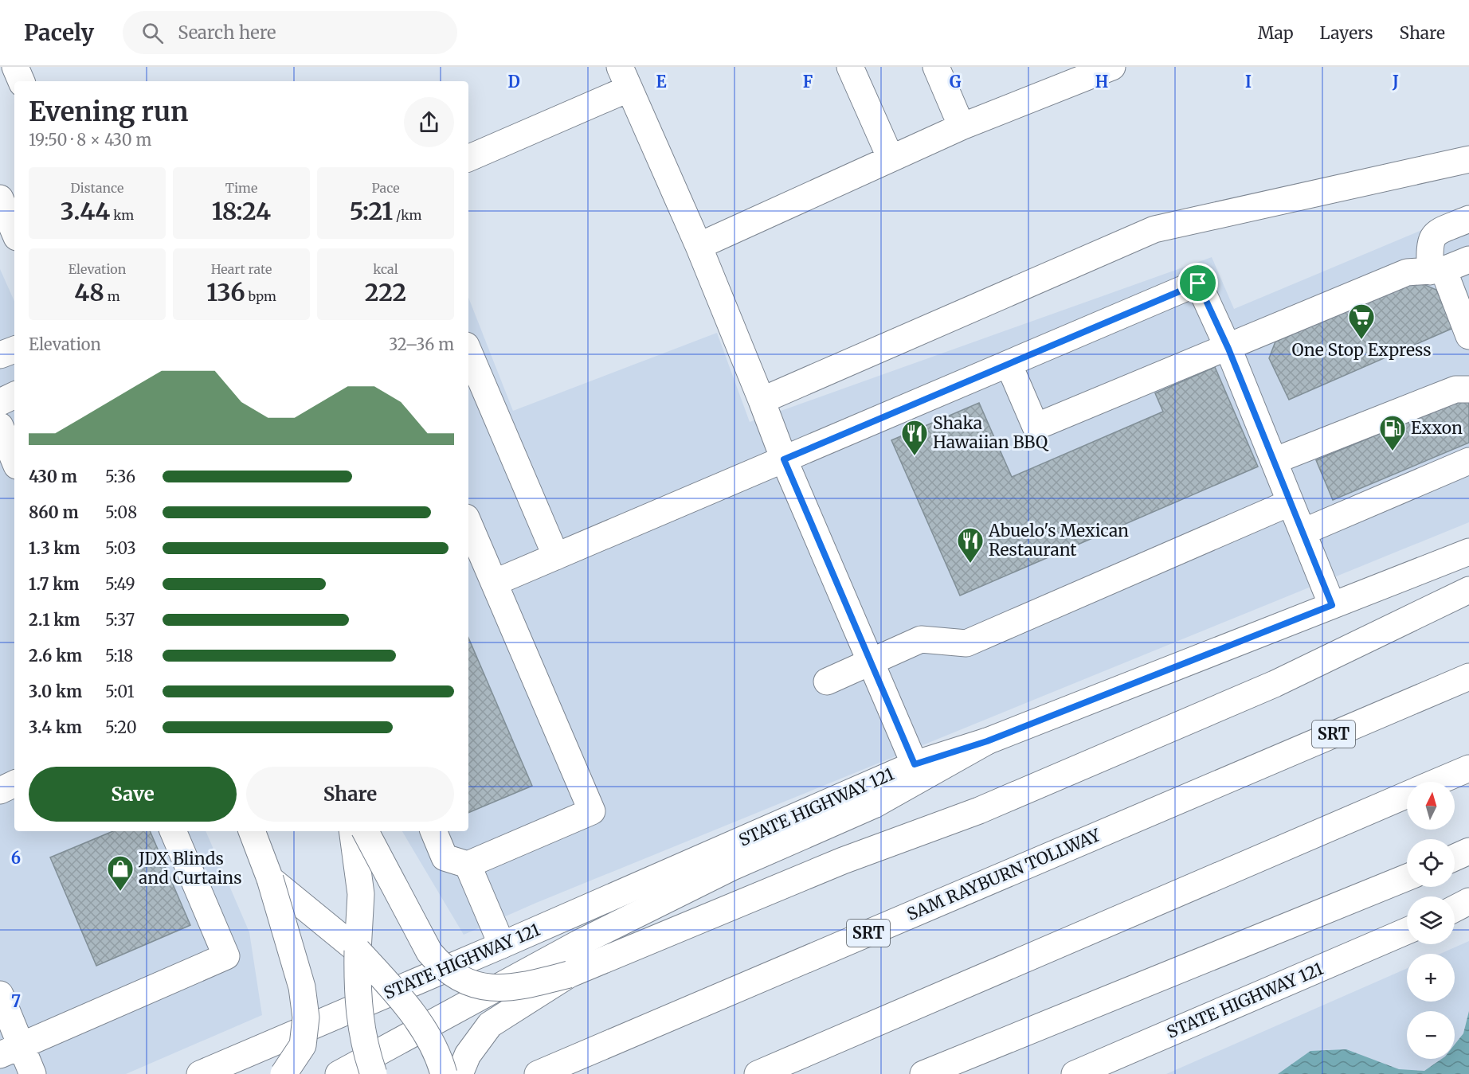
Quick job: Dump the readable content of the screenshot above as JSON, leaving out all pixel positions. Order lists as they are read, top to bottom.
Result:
{
  "streets": {
    "main road": ["SRT", "STATE HIGHWAY 121", "SAM RAYBURN TOLLWAY"]
  },
  "places": {
    "supermarket": ["One Stop Express"],
    "fuel station": ["Exxon"],
    "restaurant": ["Shaka Hawaiian BBQ", "Abuelo's Mexican Restaurant"],
    "shop": ["JDX Blinds and Curtains"]
  },
  "north": "top",
  "page": {
    "header": "Pacely",
    "search": "Search here",
    "nav": ["Map", "Layers", "Share"],
    "heading": ["Evening run", "19:50 · 8 × 430 m"],
    "stats": [
      ["Distance", "3.44 km"],
      ["Time", "18:24"],
      ["Pace", "5:21 /km"],
      ["Elevation", "48 m"],
      ["Heart rate", "136 bpm"],
      ["kcal", "222"]
    ],
    "chart": ["Elevation", "32–36 m"],
    "list": [
      {
        "name": "430 m",
        "note": "5:36"
      },
      {
        "name": "860 m",
        "note": "5:08"
      },
      {
        "name": "1.3 km",
        "note": "5:03"
      },
      {
        "name": "1.7 km",
        "note": "5:49"
      },
      {
        "name": "2.1 km",
        "note": "5:37"
      },
      {
        "name": "2.6 km",
        "note": "5:18"
      },
      {
        "name": "3.0 km",
        "note": "5:01"
      },
      {
        "name": "3.4 km",
        "note": "5:20"
      }
    ],
    "buttons": ["Save", "Share"],
    "map_buttons": ["+", "−"]
  },
  "grid": {
    "columns": [
      "D",
      "E",
      "F",
      "G",
      "H",
      "I",
      "J"
    ],
    "rows": ["6", "7"]
  }
}
